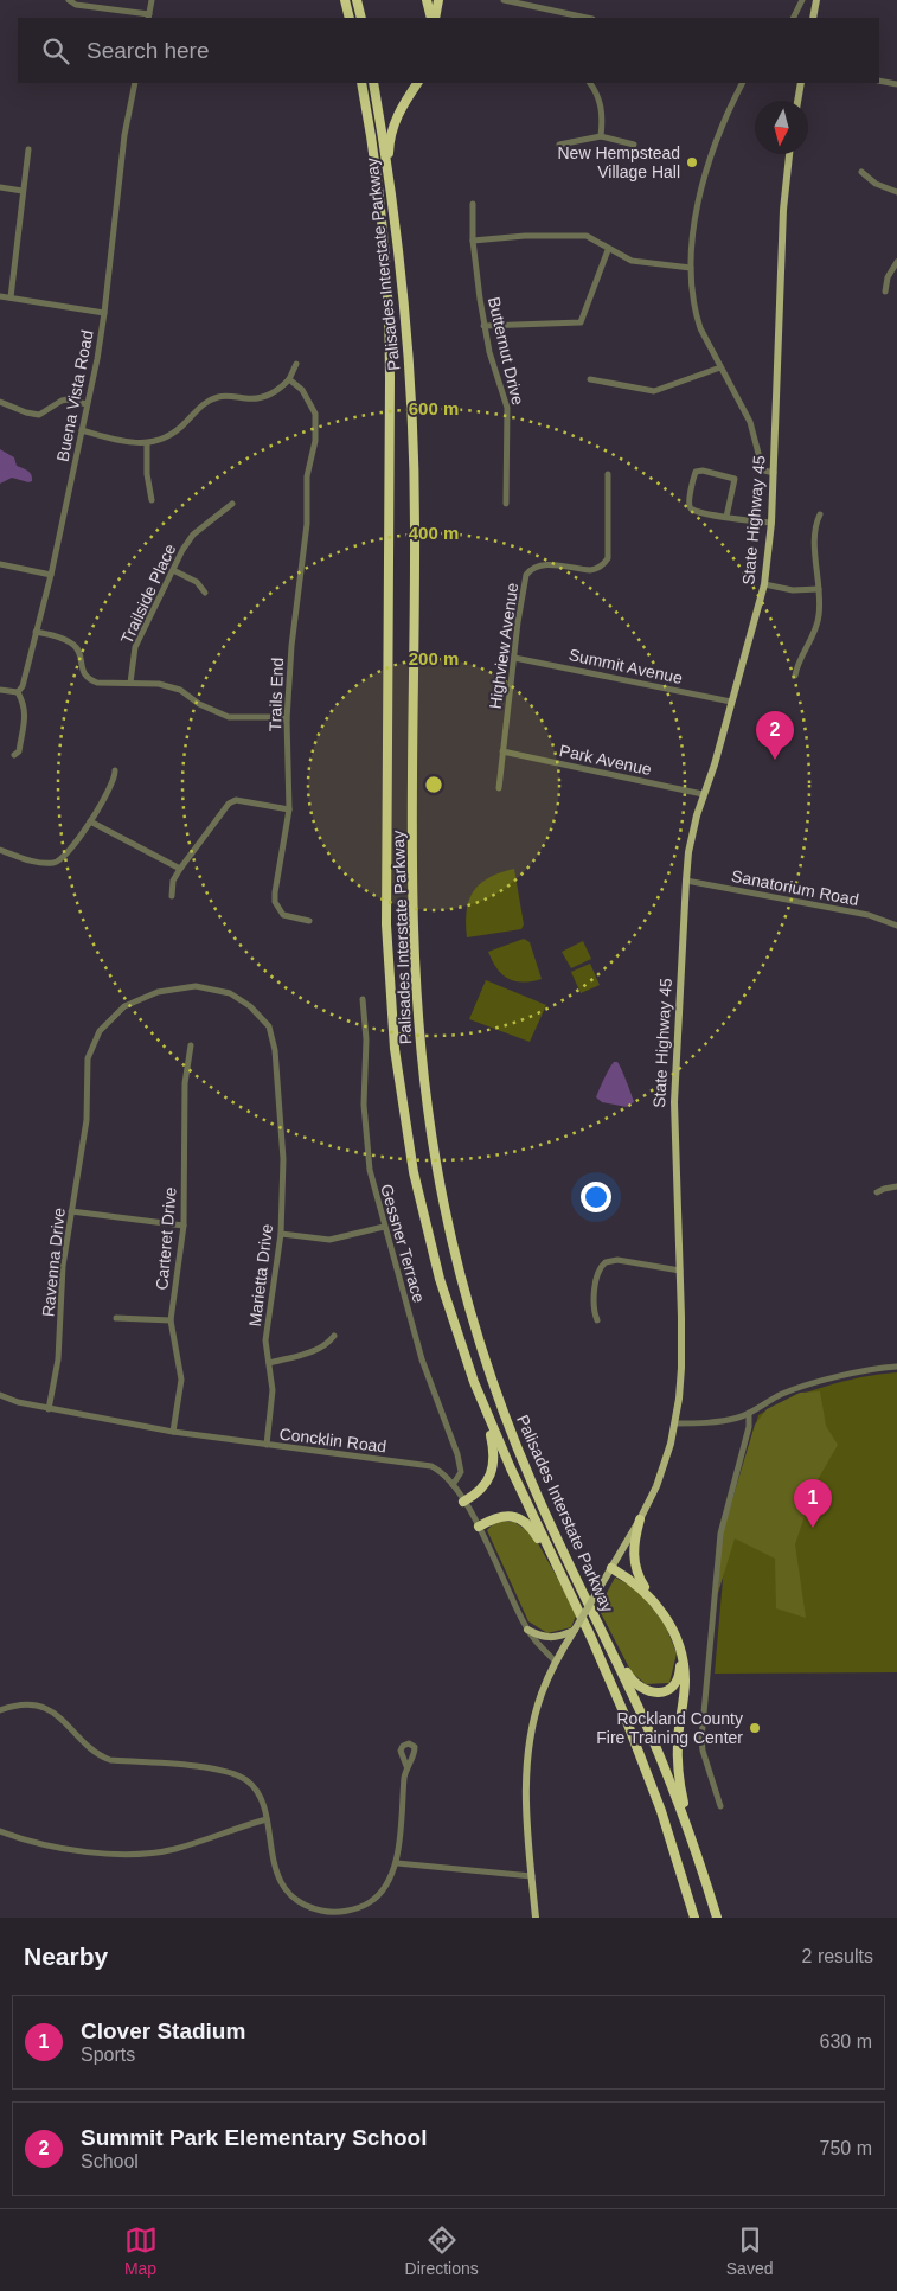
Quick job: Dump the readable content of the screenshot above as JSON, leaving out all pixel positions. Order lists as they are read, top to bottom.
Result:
{
  "streets": {
    "highway": ["Palisades Interstate Parkway"],
    "main road": ["State Highway 45"],
    "street": [
      "Butternut Drive",
      "Buena Vista Road",
      "Trailside Place",
      "Highview Avenue",
      "Summit Avenue",
      "Trails End",
      "Park Avenue",
      "Sanatorium Road",
      "Carteret Drive",
      "Gessner Terrace",
      "Ravenna Drive",
      "Marietta Drive",
      "Concklin Road"
    ]
  },
  "crossings": [
    ["State Highway 45", "Summit Avenue"],
    ["State Highway 45", "Park Avenue"],
    ["State Highway 45", "Sanatorium Road"],
    ["State Highway 45", "Concklin Road"],
    ["Highview Avenue", "Summit Avenue"],
    ["Highview Avenue", "Park Avenue"],
    ["Carteret Drive", "Concklin Road"],
    ["Gessner Terrace", "Concklin Road"],
    ["Ravenna Drive", "Marietta Drive"],
    ["Ravenna Drive", "Concklin Road"],
    ["Marietta Drive", "Concklin Road"]
  ],
  "places": ["New Hempstead Village Hall", "Rockland County Fire Training Center"],
  "north": "bottom",
  "page": {
    "search": "Search here",
    "pins": ["2", "1"],
    "heading": ["Nearby", "2 results"],
    "list": [
      {
        "mark": "1",
        "name": "Clover Stadium",
        "note": "Sports",
        "value": "630 m"
      },
      {
        "mark": "2",
        "name": "Summit Park Elementary School",
        "note": "School",
        "value": "750 m"
      }
    ],
    "nav": ["Map", "Directions", "Saved"]
  },
  "rings": ["600 m", "400 m", "200 m"]
}
